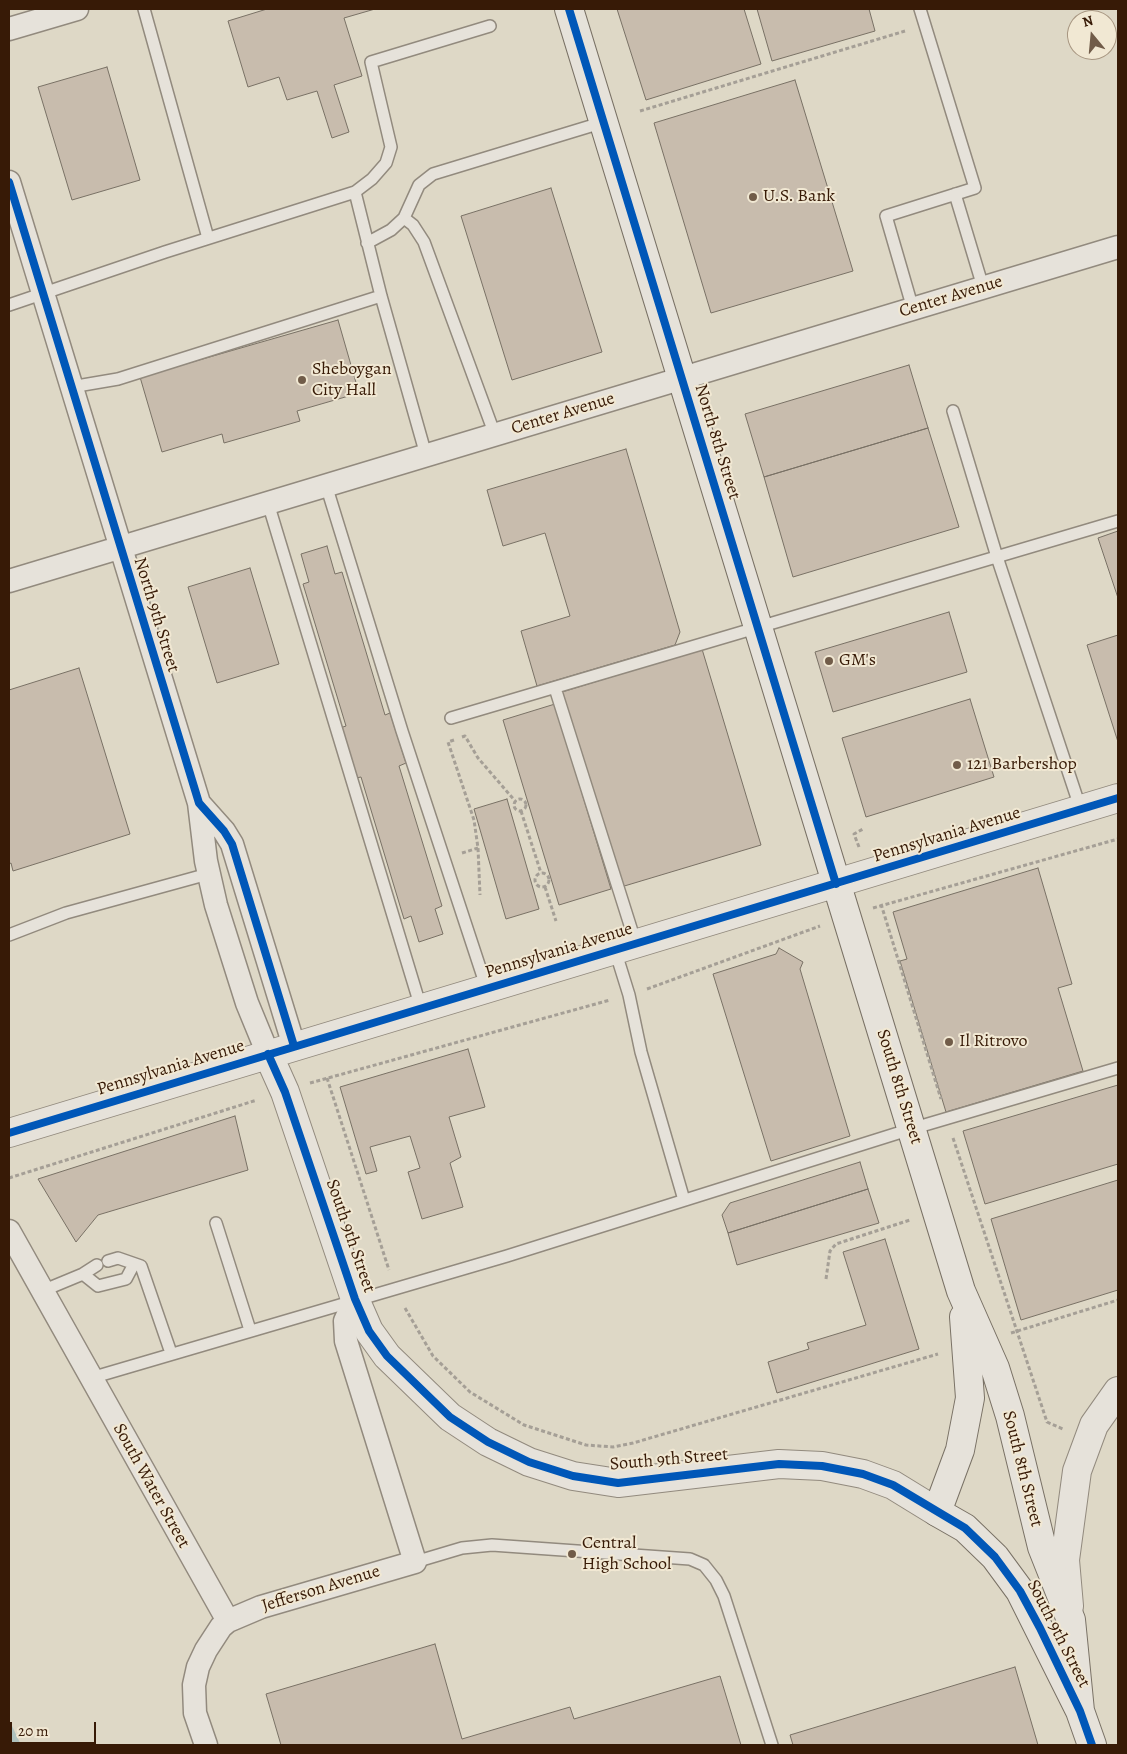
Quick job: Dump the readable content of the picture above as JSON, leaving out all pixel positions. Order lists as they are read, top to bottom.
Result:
{
  "streets": {
    "street": [
      "Center Avenue",
      "North 8th Street",
      "North 9th Street",
      "Pennsylvania Avenue",
      "South 8th Street",
      "South 9th Street",
      "South Water Street",
      "Jefferson Avenue"
    ]
  },
  "crossings": [
    ["Center Avenue", "North 8th Street"],
    ["Center Avenue", "North 9th Street"],
    ["North 8th Street", "Pennsylvania Avenue"],
    ["North 8th Street", "South 8th Street"],
    ["North 9th Street", "Pennsylvania Avenue"],
    ["North 9th Street", "South 9th Street"],
    ["Pennsylvania Avenue", "South 8th Street"],
    ["Pennsylvania Avenue", "South 9th Street"],
    ["South 8th Street", "South 9th Street"],
    ["South 9th Street", "Jefferson Avenue"],
    ["South Water Street", "Jefferson Avenue"]
  ],
  "places": [
    "U.S. Bank",
    "Sheboygan City Hall",
    "GM's",
    "121 Barbershop",
    "Il Ritrovo",
    "Central High School"
  ],
  "scale_bar": "20 m",
  "north": "top"
}
